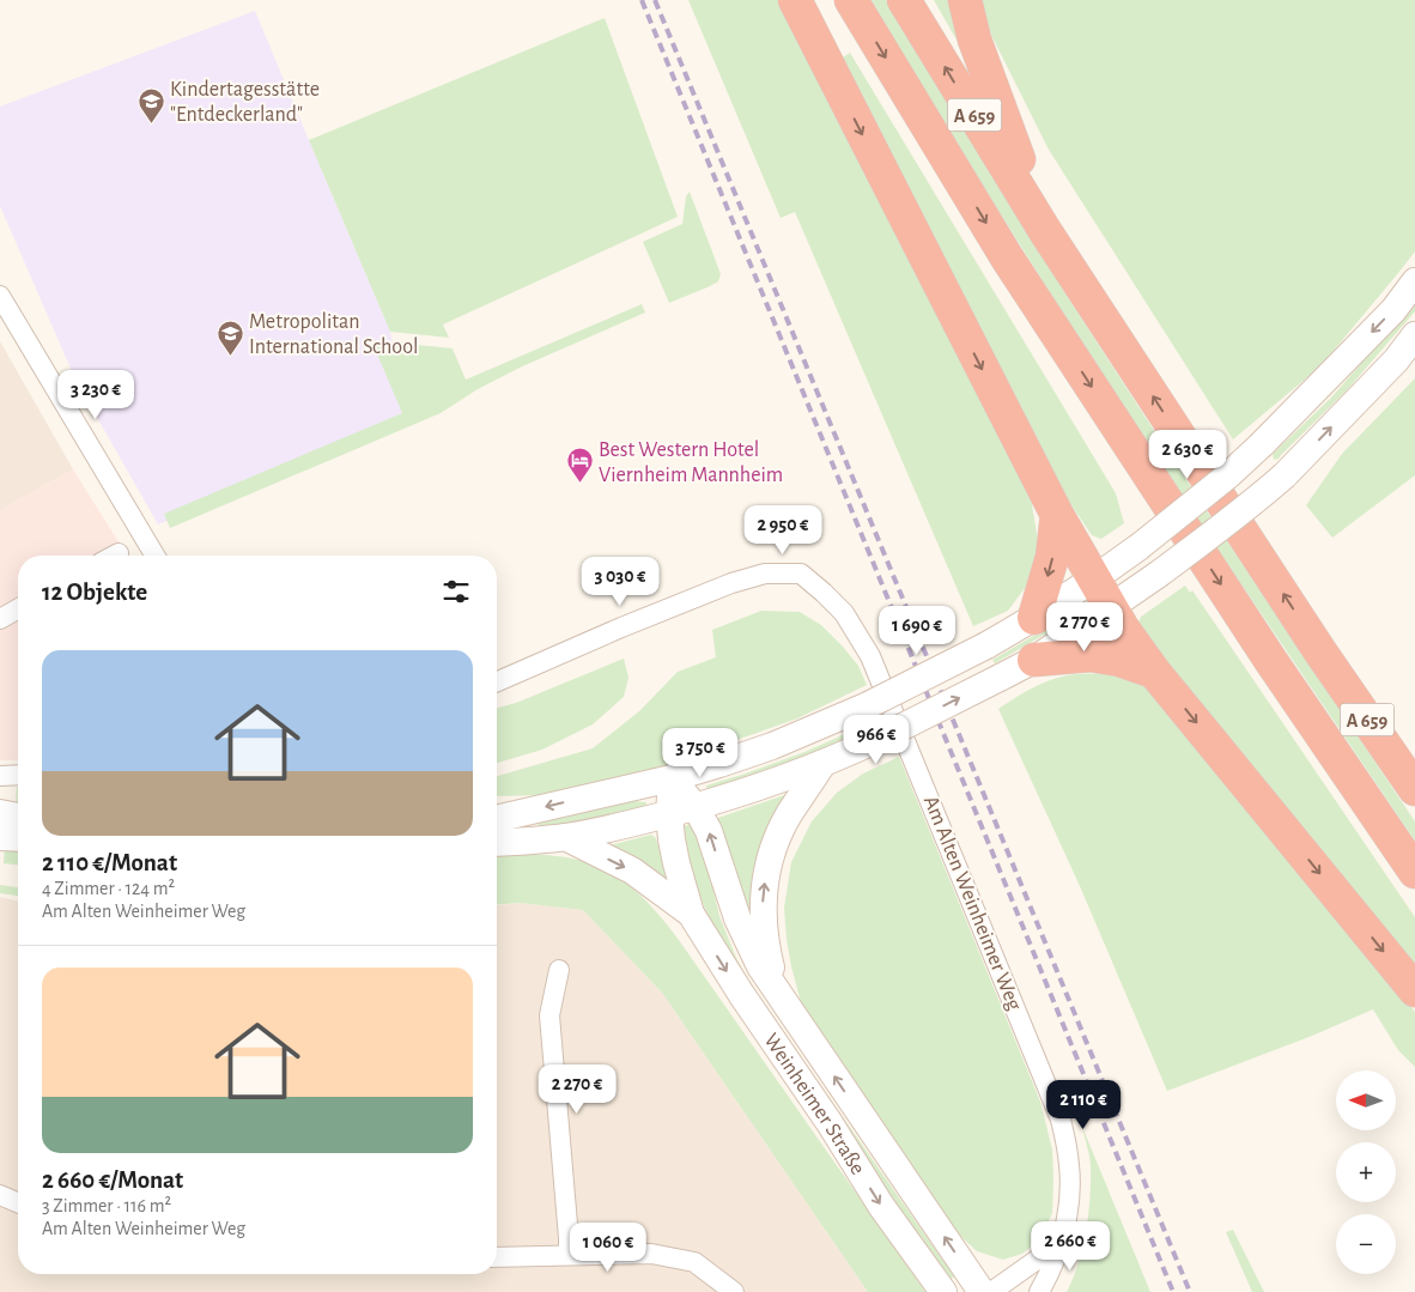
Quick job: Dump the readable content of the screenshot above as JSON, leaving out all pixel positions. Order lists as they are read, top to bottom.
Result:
{
  "streets": {
    "highway": ["A 659"],
    "main road": ["Weinheimer Straße"],
    "street": ["Am Alten Weinheimer Weg"]
  },
  "places": {
    "school or university": ["Kindertagesstätte \"Entdeckerland\"", "Metropolitan International School"],
    "hotel": ["Best Western Hotel Viernheim Mannheim"]
  },
  "north": "left",
  "page": {
    "price": [
      "3 230 €",
      "2 630 €",
      "2 950 €",
      "3 030 €",
      "2 770 €",
      "1 690 €",
      "966 €",
      "3 750 €",
      "2 270 €",
      "2 110 €",
      "2 660 €",
      "1 060 €"
    ],
    "heading": "12 Objekte",
    "list": [
      {
        "name": "2 110 €/Monat",
        "note": "4 Zimmer · 124 m² · Am Alten Weinheimer Weg"
      },
      {
        "name": "2 660 €/Monat",
        "note": "3 Zimmer · 116 m² · Am Alten Weinheimer Weg"
      }
    ],
    "map_buttons": ["+", "−"]
  }
}
